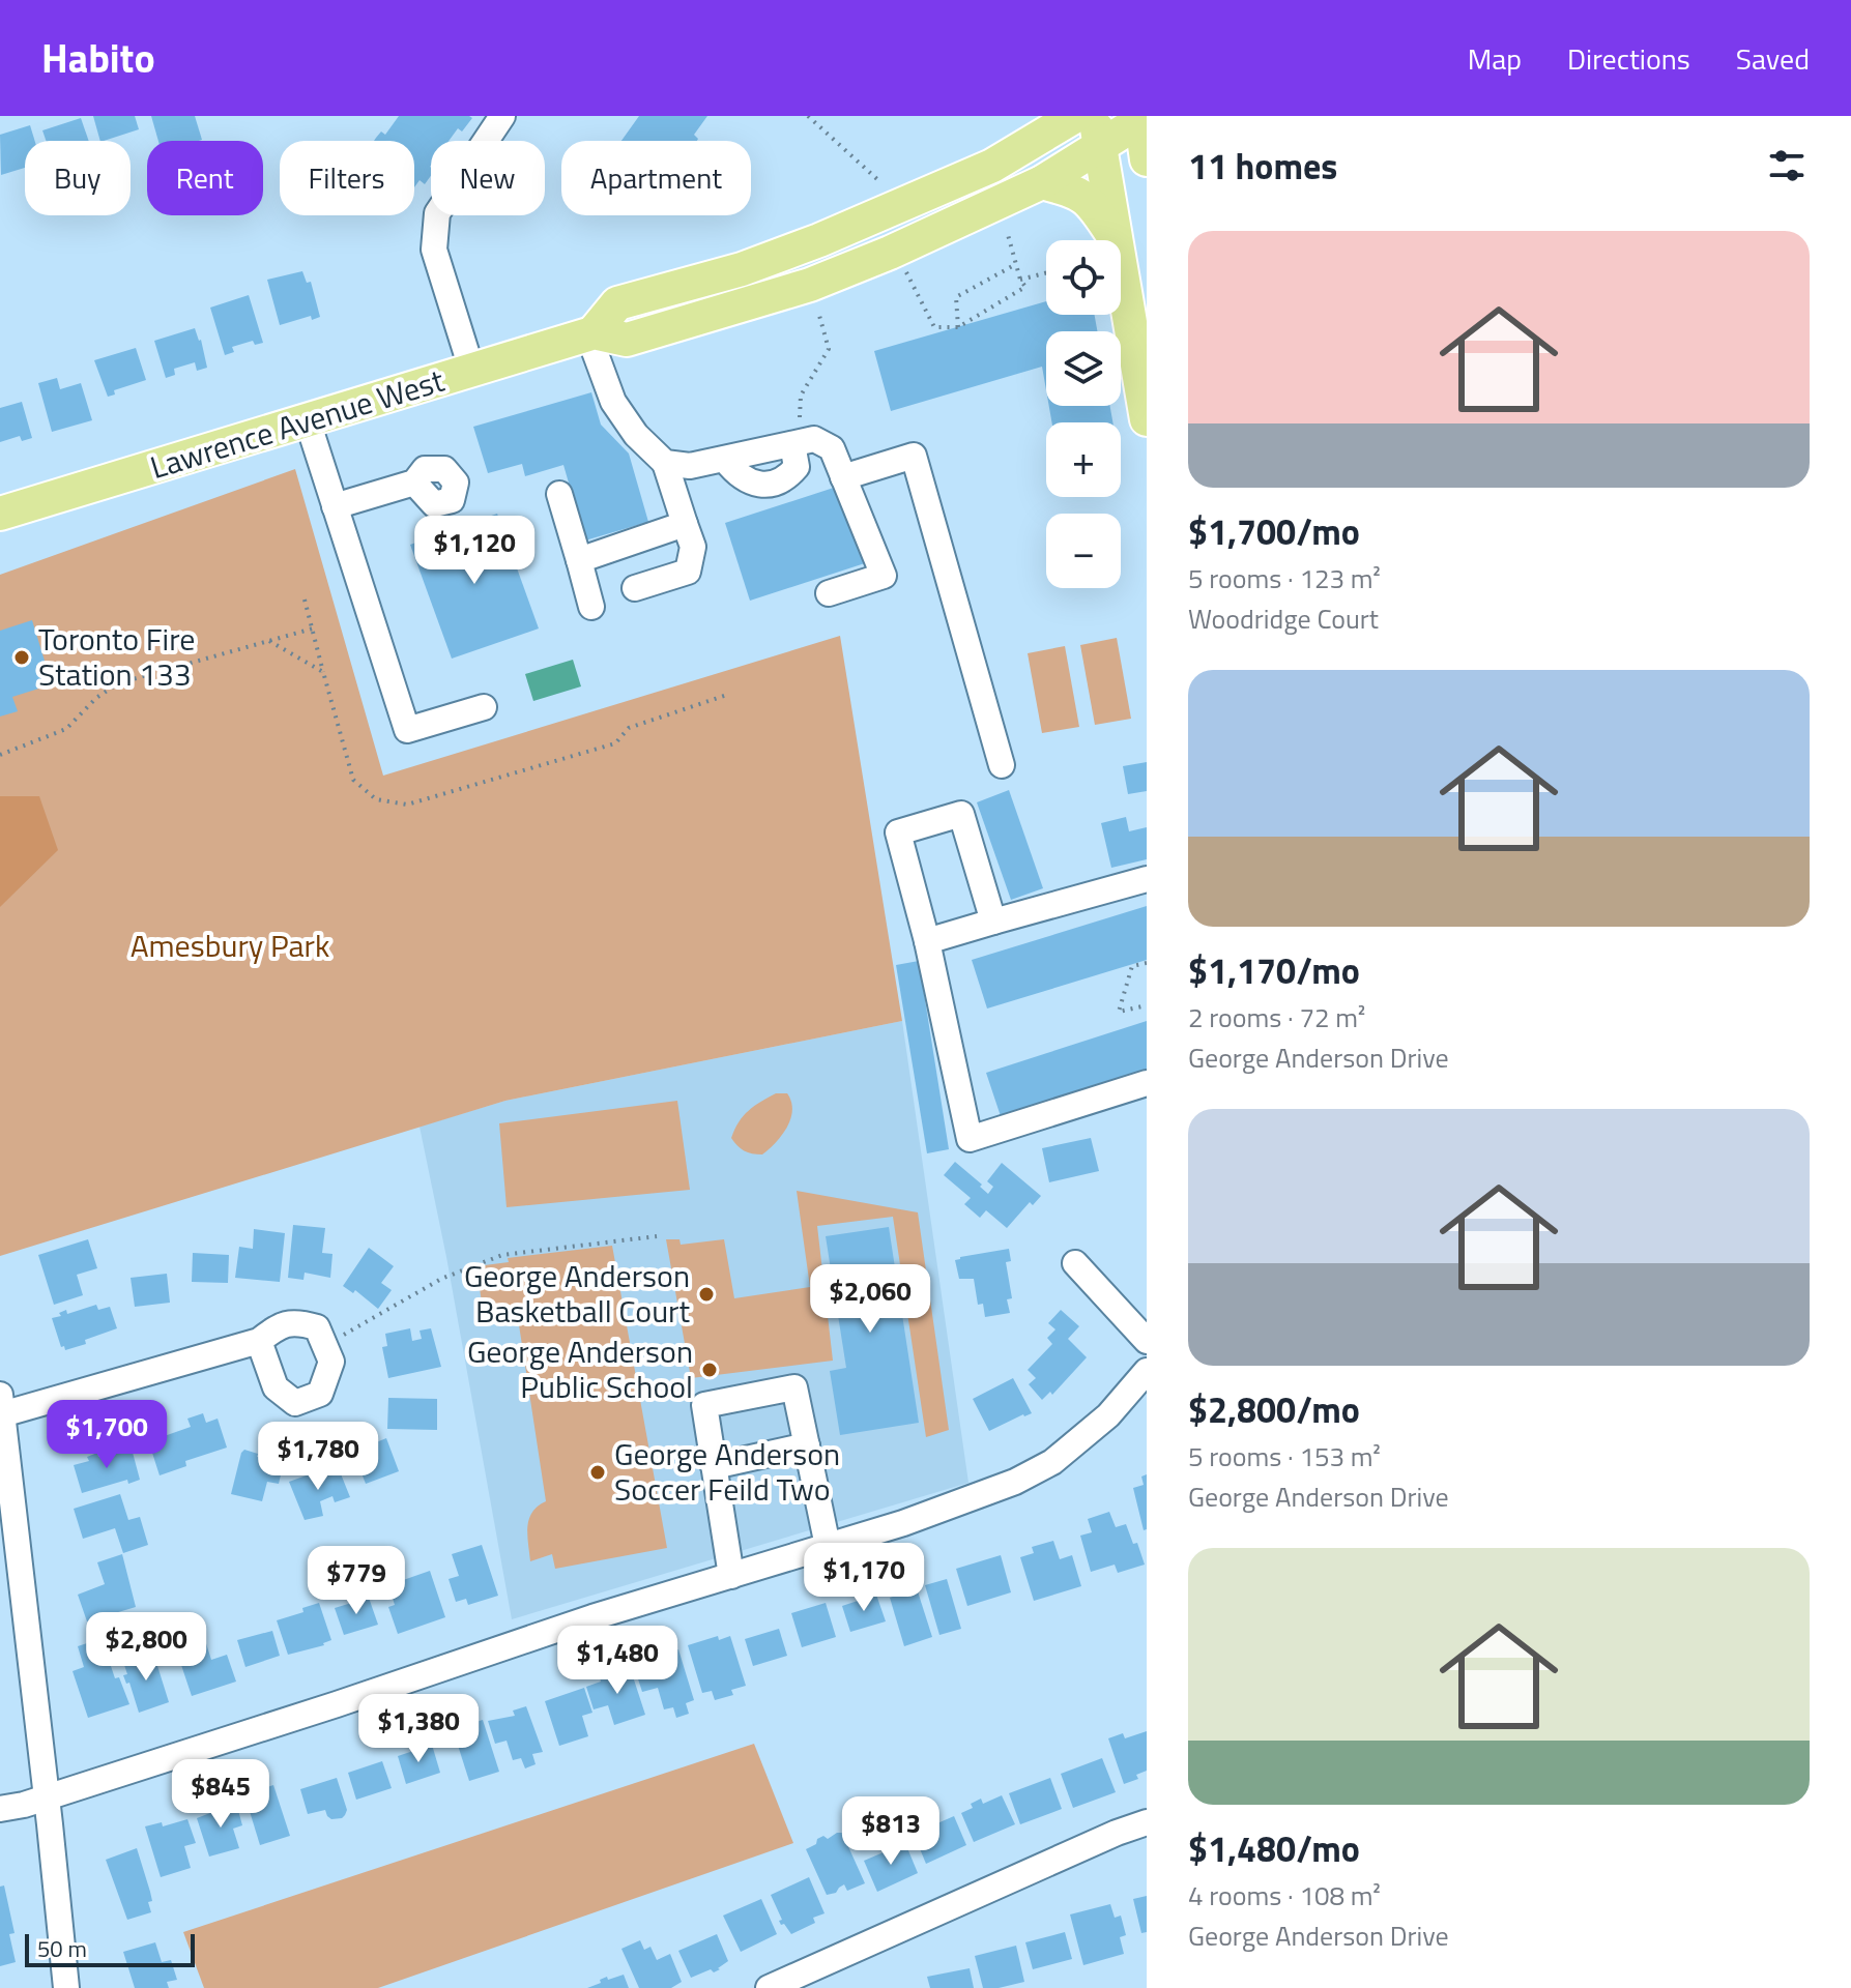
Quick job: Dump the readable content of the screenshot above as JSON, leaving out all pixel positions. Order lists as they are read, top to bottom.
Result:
{
  "streets": {
    "main road": ["Lawrence Avenue West"]
  },
  "parks": ["Amesbury Park"],
  "places": [
    "Toronto Fire Station 133",
    "George Anderson Basketball Court",
    "George Anderson Public School",
    "George Anderson Soccer Feild Two"
  ],
  "scale_bar": "50 m",
  "page": {
    "header": "Habito",
    "nav": ["Map", "Directions", "Saved"],
    "heading": "11 homes",
    "chip": [
      "Buy",
      "Rent",
      "Filters",
      "New",
      "Apartment"
    ],
    "list": [
      {
        "name": "$1,700/mo",
        "note": "5 rooms · 123 m² · Woodridge Court"
      },
      {
        "name": "$1,170/mo",
        "note": "2 rooms · 72 m² · George Anderson Drive"
      },
      {
        "name": "$2,800/mo",
        "note": "5 rooms · 153 m² · George Anderson Drive"
      },
      {
        "name": "$1,480/mo",
        "note": "4 rooms · 108 m² · George Anderson Drive"
      }
    ],
    "map_buttons": ["+", "−"],
    "price": [
      "$1,120",
      "$2,060",
      "$1,700",
      "$1,780",
      "$1,170",
      "$779",
      "$2,800",
      "$1,480",
      "$1,380",
      "$845",
      "$813"
    ],
    "scale": "50 m"
  }
}
